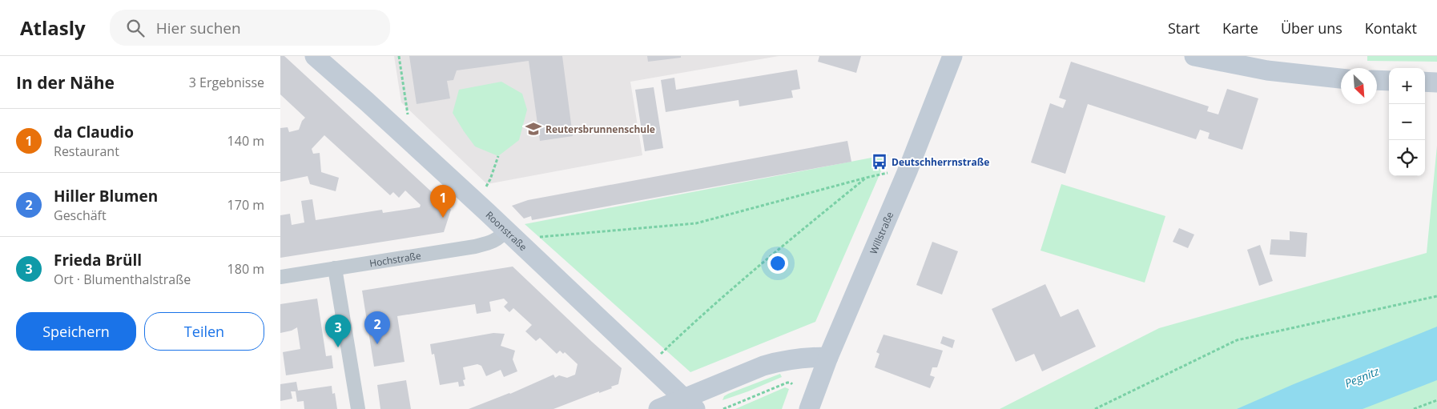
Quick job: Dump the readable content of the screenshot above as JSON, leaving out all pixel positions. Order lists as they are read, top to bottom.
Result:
{
  "streets": {
    "street": ["Roonstraße", "Willstraße", "Hochstraße"]
  },
  "crossings": [
    ["Roonstraße", "Hochstraße"]
  ],
  "water": ["Pegnitz"],
  "places": {
    "school or university": ["Reutersbrunnenschule"],
    "bus stop": ["Deutschherrnstraße"]
  },
  "north": "bottom right",
  "page": {
    "header": "Atlasly",
    "search": "Hier suchen",
    "nav": [
      "Start",
      "Karte",
      "Über uns",
      "Kontakt"
    ],
    "heading": ["In der Nähe", "3 Ergebnisse"],
    "map_buttons": ["+", "−"],
    "list": [
      {
        "mark": "1",
        "name": "da Claudio",
        "note": "Restaurant",
        "value": "140 m"
      },
      {
        "mark": "2",
        "name": "Hiller Blumen",
        "note": "Geschäft",
        "value": "170 m"
      },
      {
        "mark": "3",
        "name": "Frieda Brüll",
        "note": "Ort · Blumenthalstraße",
        "value": "180 m"
      }
    ],
    "pins": ["1", "2", "3"],
    "buttons": ["Speichern", "Teilen"]
  }
}
